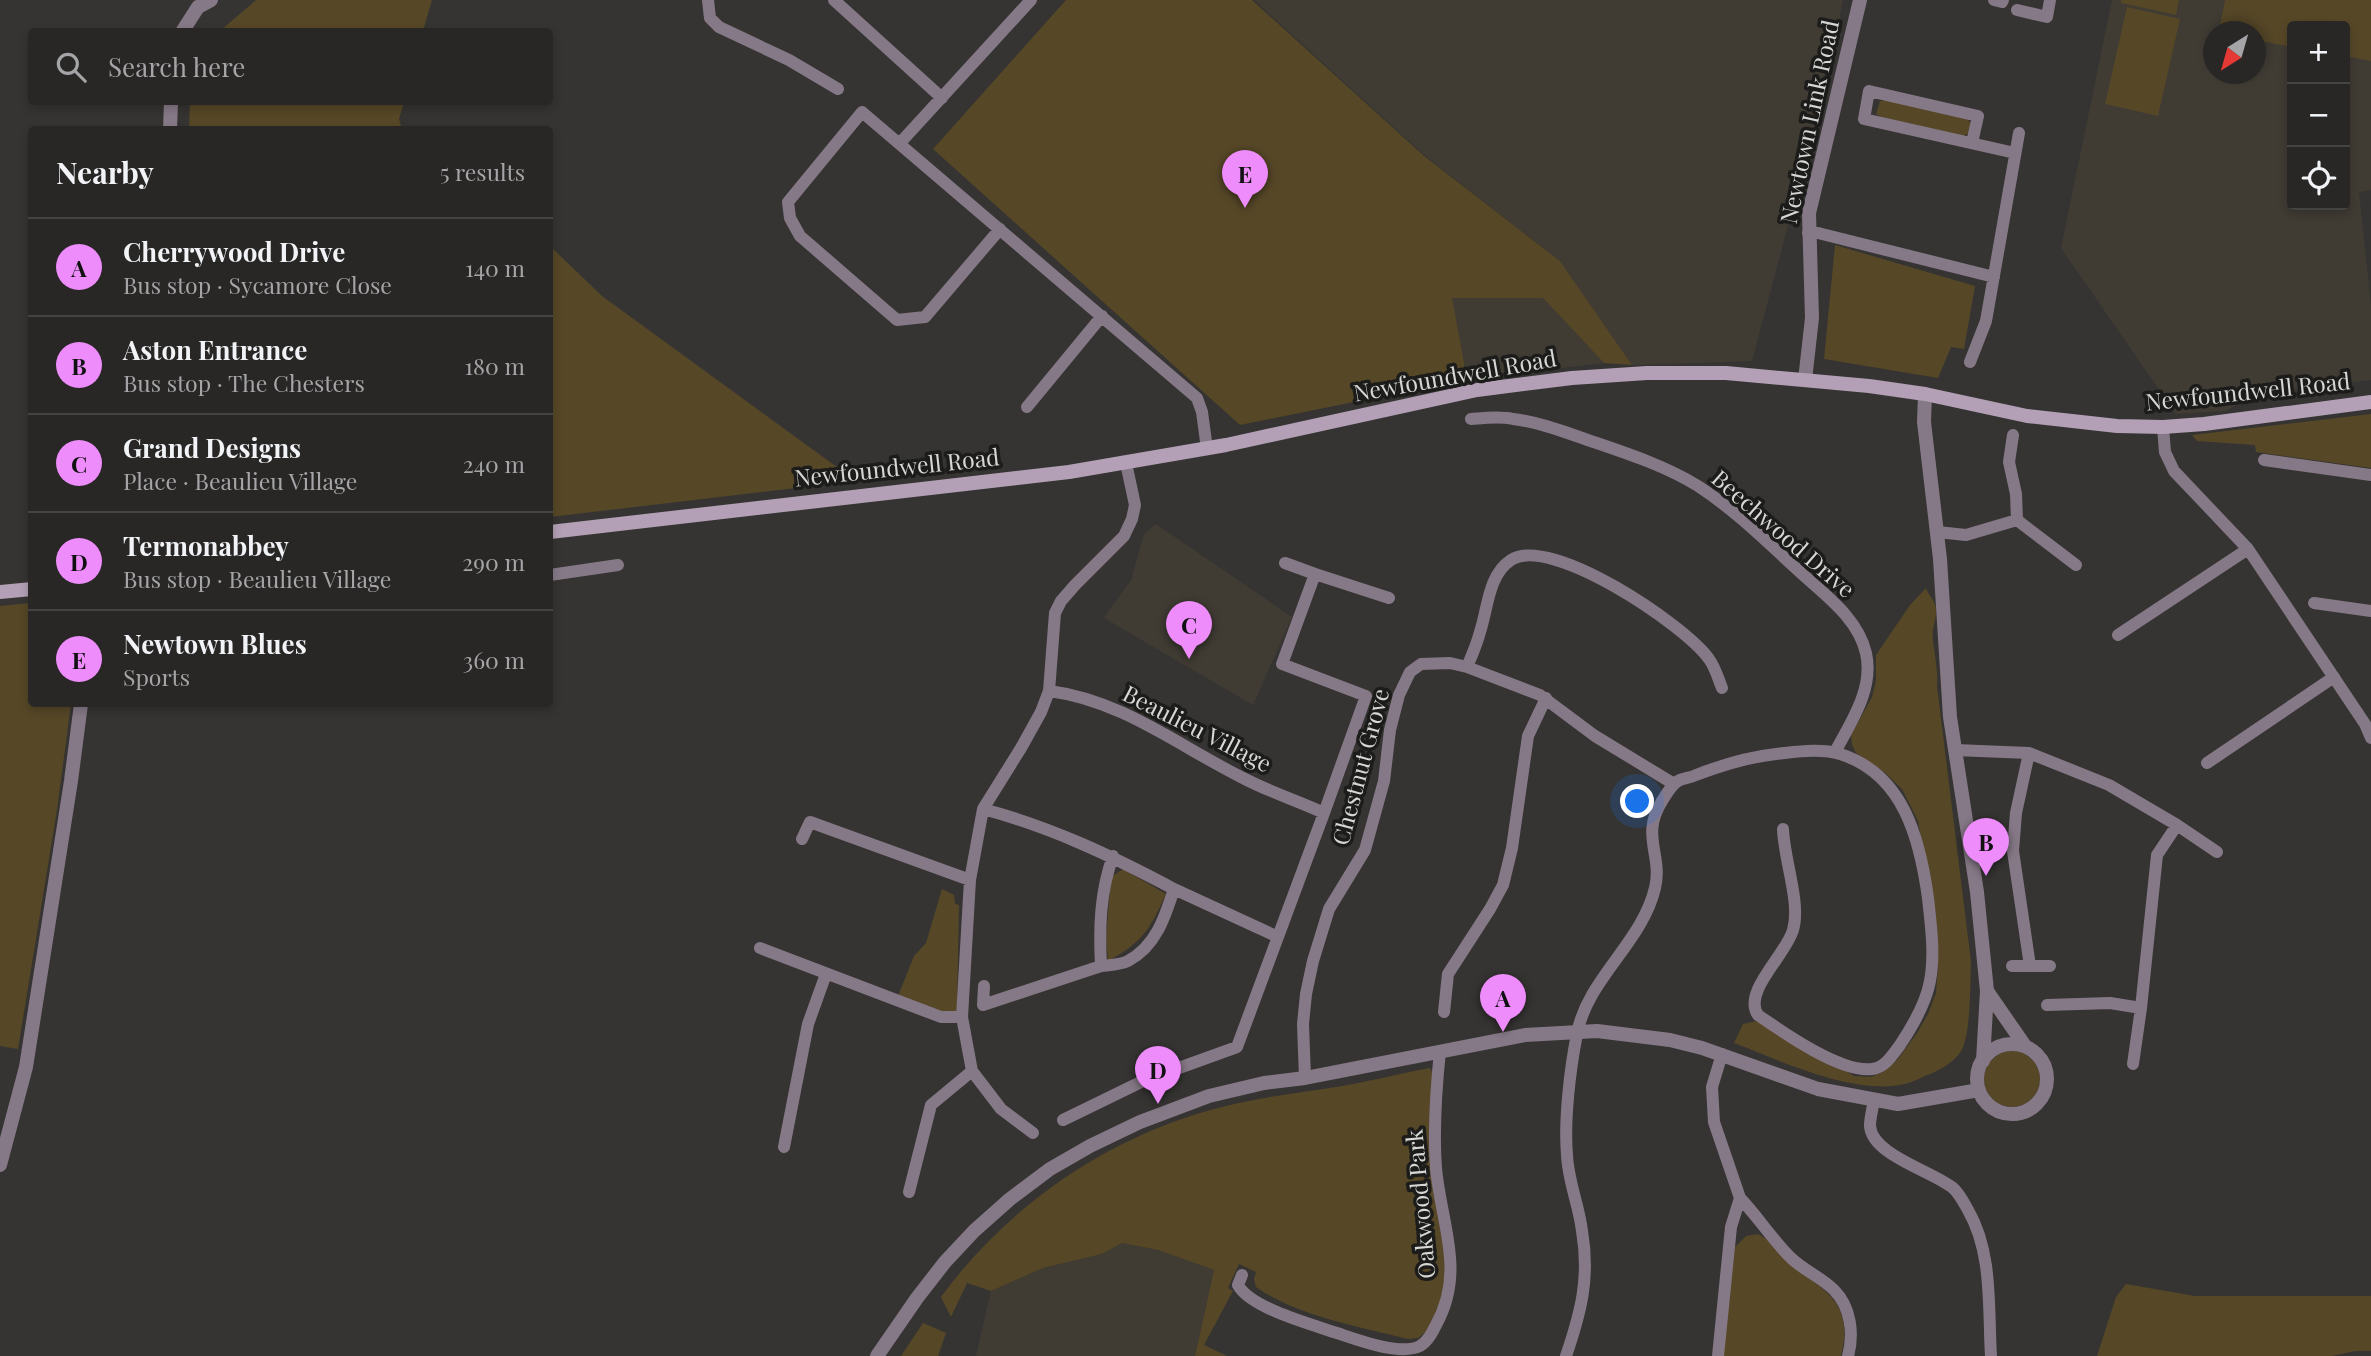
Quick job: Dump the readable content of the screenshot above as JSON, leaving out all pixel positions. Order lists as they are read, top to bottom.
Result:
{
  "streets": {
    "main road": ["Newfoundwell Road"],
    "street": [
      "Newtown Link Road",
      "Beechwood Drive",
      "Beaulieu Village",
      "Chestnut Grove",
      "Oakwood Park"
    ]
  },
  "crossings": [
    ["Newtown Link Road", "Newfoundwell Road"]
  ],
  "north": "bottom left",
  "page": {
    "map_buttons": ["+", "−"],
    "search": "Search here",
    "heading": ["Nearby", "5 results"],
    "pins": [
      "E",
      "C",
      "B",
      "A",
      "D"
    ],
    "list": [
      {
        "mark": "A",
        "name": "Cherrywood Drive",
        "note": "Bus stop · Sycamore Close",
        "value": "140 m"
      },
      {
        "mark": "B",
        "name": "Aston Entrance",
        "note": "Bus stop · The Chesters",
        "value": "180 m"
      },
      {
        "mark": "C",
        "name": "Grand Designs",
        "note": "Place · Beaulieu Village",
        "value": "240 m"
      },
      {
        "mark": "D",
        "name": "Termonabbey",
        "note": "Bus stop · Beaulieu Village",
        "value": "290 m"
      },
      {
        "mark": "E",
        "name": "Newtown Blues",
        "note": "Sports",
        "value": "360 m"
      }
    ]
  }
}
